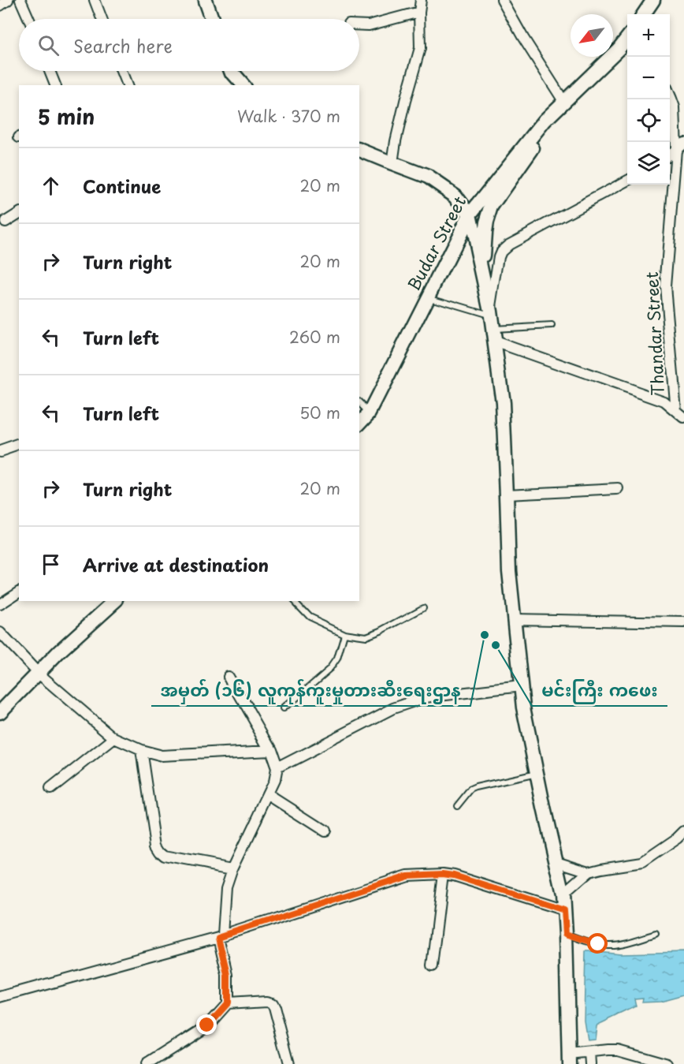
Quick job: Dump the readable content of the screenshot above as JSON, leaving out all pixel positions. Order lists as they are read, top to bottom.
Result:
{
  "streets": {
    "main road": ["Budar Street"],
    "street": ["Thandar Street"]
  },
  "places": ["အမှတ် (၁၆) လူကုန်ကူးမှုတားဆီးရေးဌာန", "မင်းကြီး ကဖေး"],
  "north": "bottom left",
  "page": {
    "map_buttons": ["+", "−"],
    "search": "Search here",
    "heading": ["5 min", "Walk · 370 m"],
    "list": [
      ["Continue", "20 m"],
      ["Turn right", "20 m"],
      ["Turn left", "260 m"],
      ["Turn left", "50 m"],
      ["Turn right", "20 m"],
      "Arrive at destination"
    ]
  }
}
